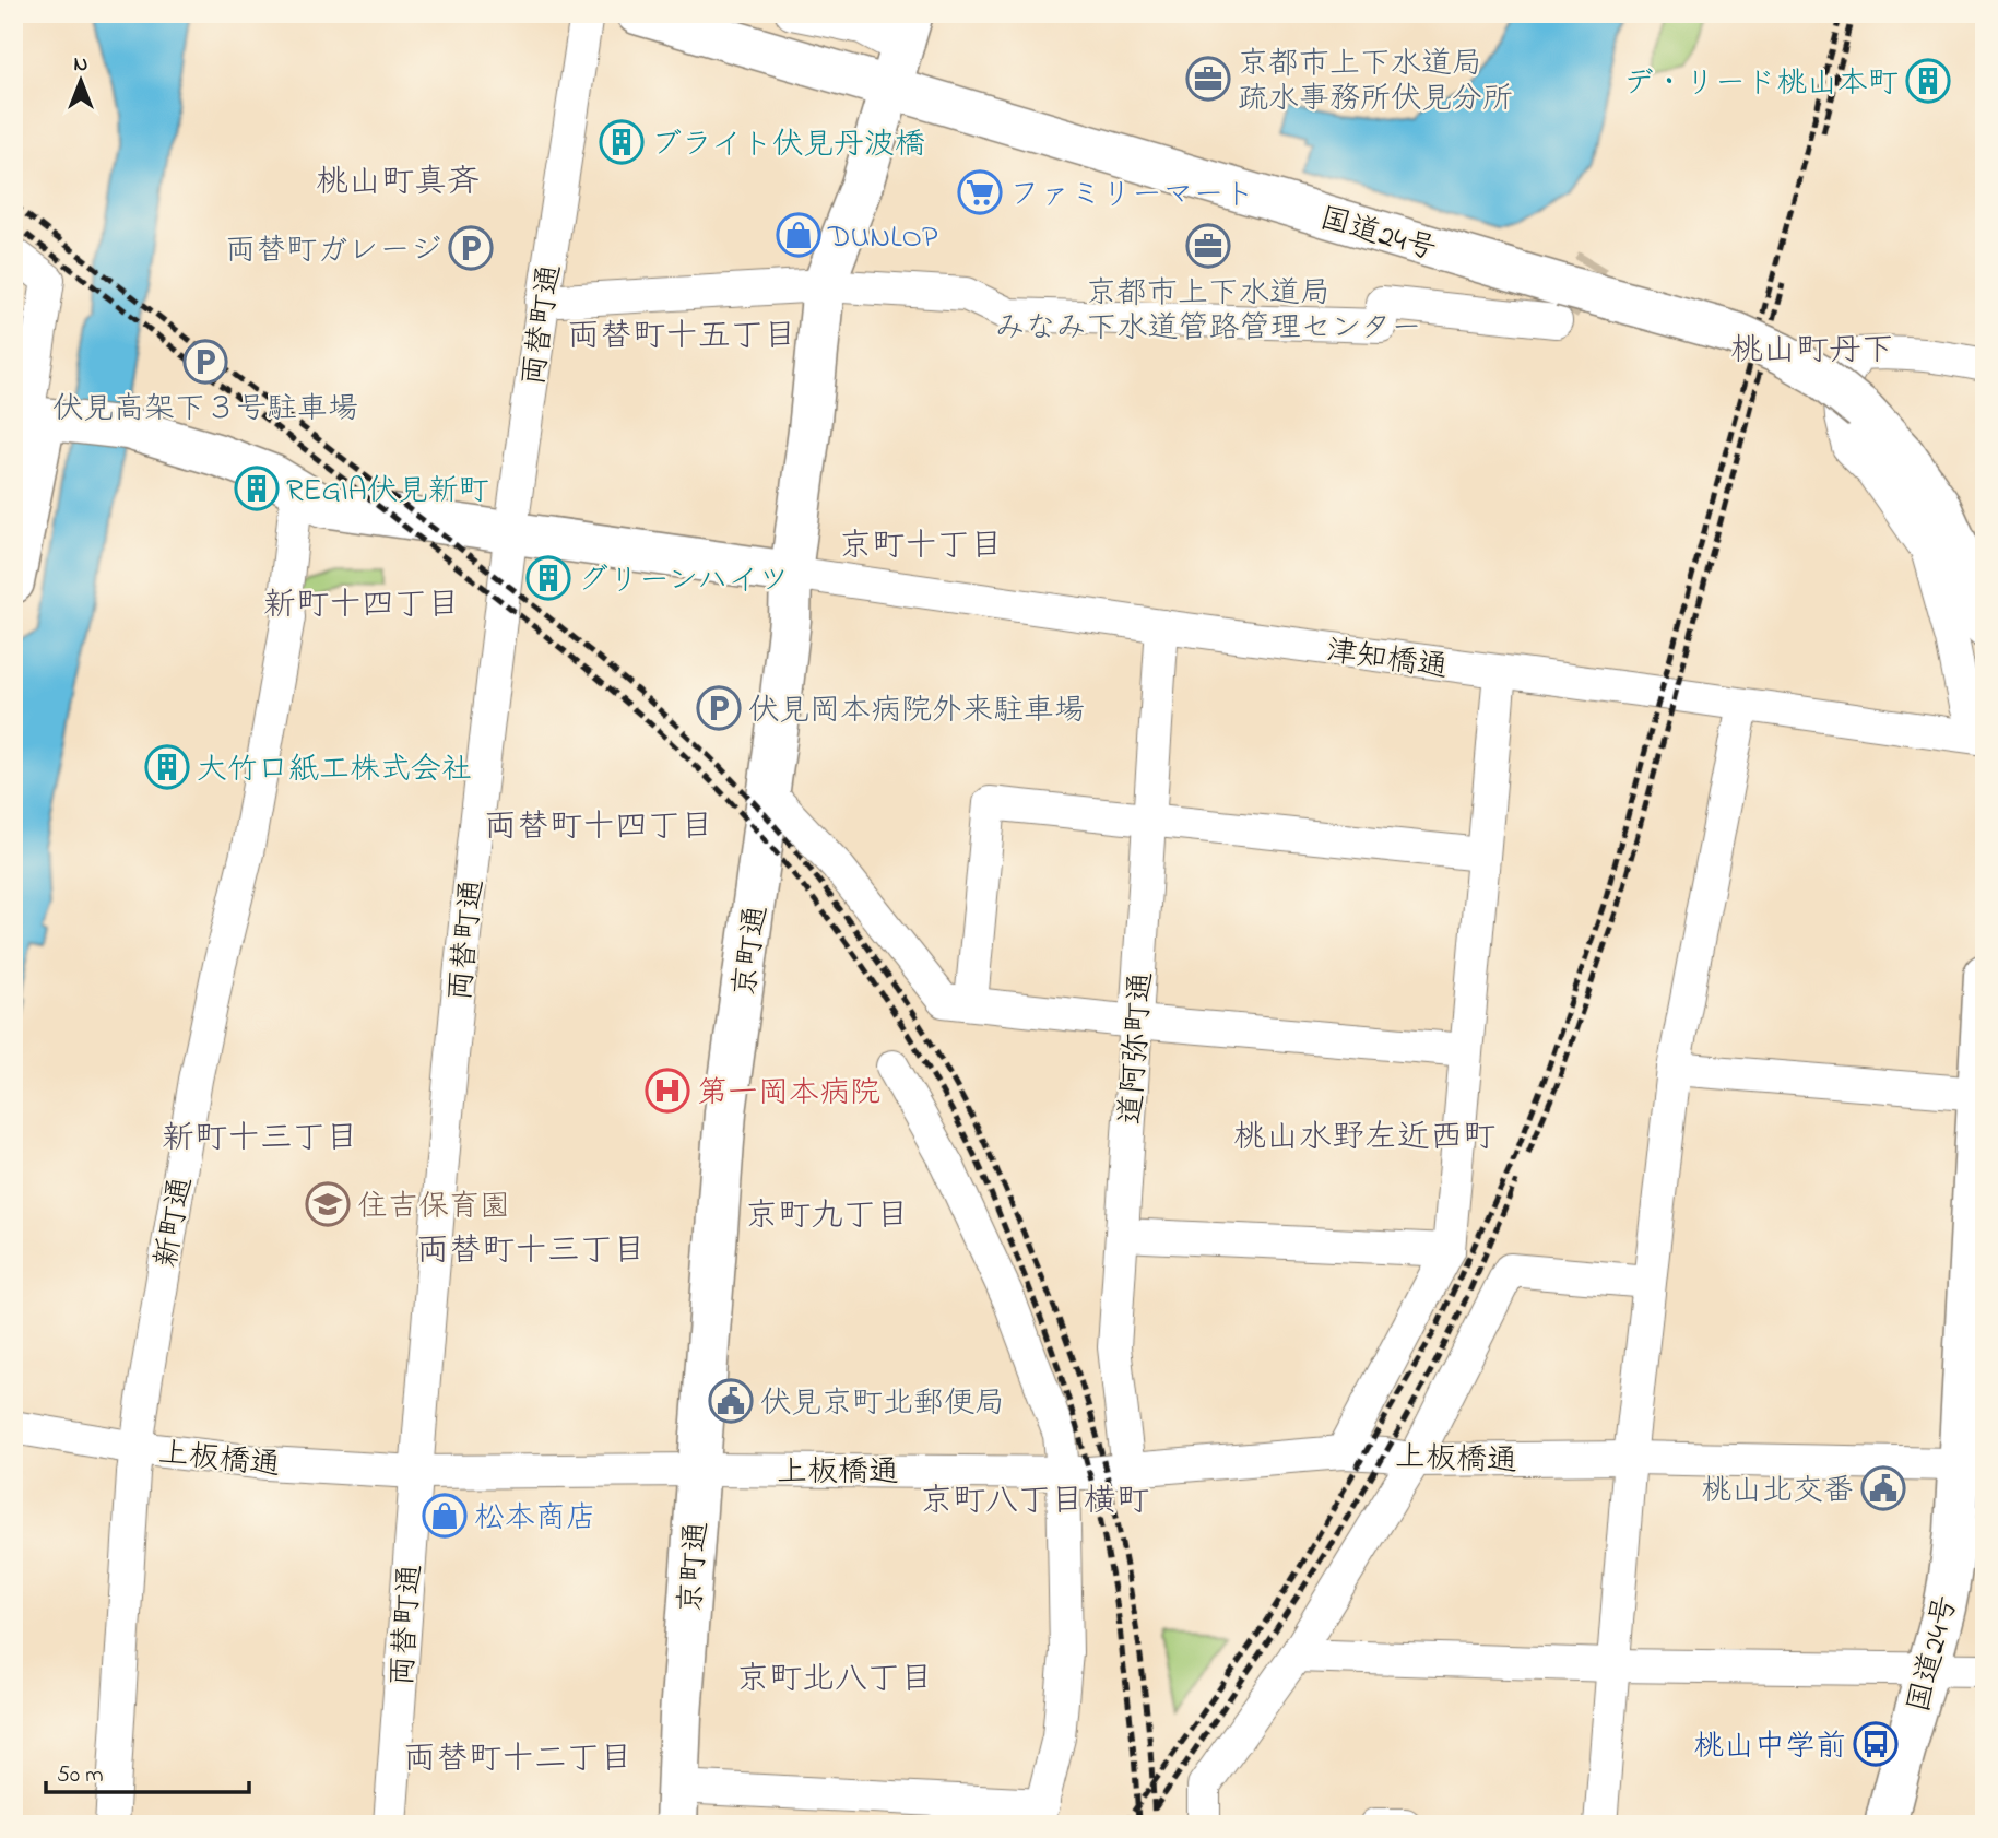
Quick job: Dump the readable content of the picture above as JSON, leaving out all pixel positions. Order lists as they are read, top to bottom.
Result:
{
  "streets": {
    "main road": ["国道24号", "京町通"],
    "street": [
      "両替町通",
      "津知橋通",
      "道阿弥町通",
      "新町通",
      "上板橋通"
    ]
  },
  "crossings": [
    ["国道24号", "京町通"],
    ["国道24号", "上板橋通"],
    ["両替町通", "上板橋通"],
    ["津知橋通", "京町通"],
    ["津知橋通", "道阿弥町通"],
    ["京町通", "上板橋通"],
    ["道阿弥町通", "上板橋通"],
    ["新町通", "上板橋通"]
  ],
  "districts": [
    "桃山町真斉",
    "両替町十五丁目",
    "桃山町丹下",
    "京町十丁目",
    "新町十四丁目",
    "両替町十四丁目",
    "桃山水野左近西町",
    "新町十三丁目",
    "京町九丁目",
    "両替町十三丁目",
    "京町八丁目横町",
    "京町北八丁目",
    "両替町十二丁目"
  ],
  "places": {
    "office": ["京都市上下水道局 疏水事務所伏見分所", "京都市上下水道局 みなみ下水道管路管理センター"],
    "building": [
      "デ・リード桃山本町",
      "ブライト伏見丹波橋",
      "REGIA伏見新町",
      "グリーンハイツ",
      "大竹口紙工株式会社"
    ],
    "supermarket": ["ファミリーマート"],
    "shop": ["DUNLOP", "松本商店"],
    "parking": ["両替町ガレージ", "伏見高架下３号駐車場", "伏見岡本病院外来駐車場"],
    "hospital": ["第一岡本病院"],
    "school or university": ["住吉保育園"],
    "public building": ["伏見京町北郵便局", "桃山北交番"],
    "bus stop": ["桃山中学前"]
  },
  "scale_bar": "50 m",
  "north": "top"
}
